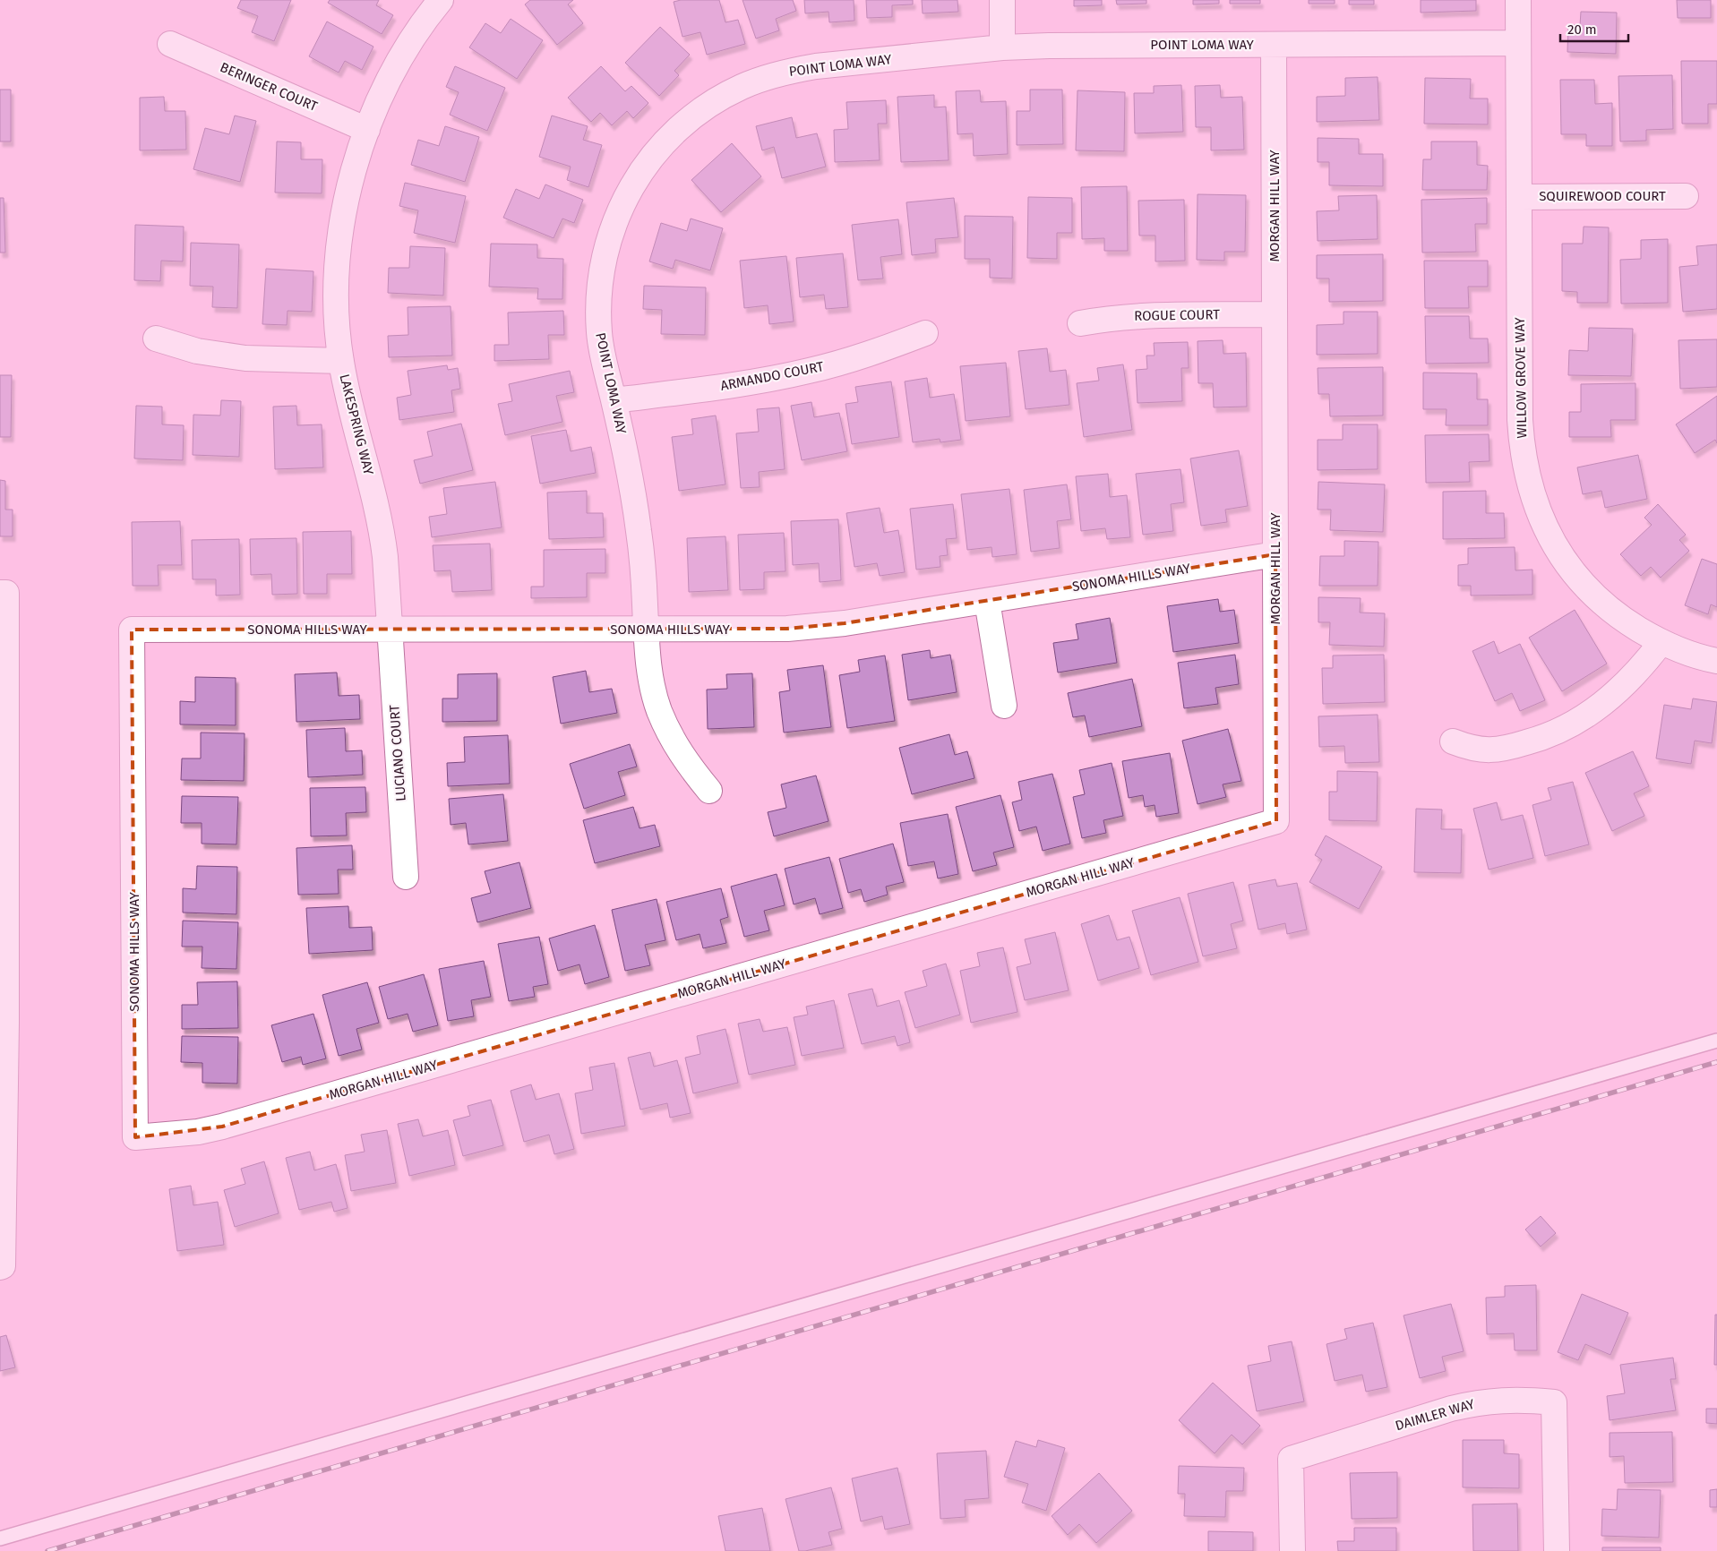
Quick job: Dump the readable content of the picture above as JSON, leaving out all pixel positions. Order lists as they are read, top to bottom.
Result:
{
  "streets": {
    "street": [
      "POINT LOMA WAY",
      "BERINGER COURT",
      "SQUIREWOOD COURT",
      "MORGAN HILL WAY",
      "ROGUE COURT",
      "ARMANDO COURT",
      "WILLOW GROVE WAY",
      "LAKESPRING WAY",
      "SONOMA HILLS WAY",
      "LUCIANO COURT",
      "DAIMLER WAY"
    ]
  },
  "crossings": [
    ["POINT LOMA WAY", "MORGAN HILL WAY"],
    ["POINT LOMA WAY", "ARMANDO COURT"],
    ["POINT LOMA WAY", "WILLOW GROVE WAY"],
    ["POINT LOMA WAY", "SONOMA HILLS WAY"],
    ["BERINGER COURT", "LAKESPRING WAY"],
    ["SQUIREWOOD COURT", "WILLOW GROVE WAY"],
    ["MORGAN HILL WAY", "ROGUE COURT"],
    ["MORGAN HILL WAY", "SONOMA HILLS WAY"],
    ["LAKESPRING WAY", "SONOMA HILLS WAY"],
    ["LAKESPRING WAY", "LUCIANO COURT"],
    ["SONOMA HILLS WAY", "LUCIANO COURT"]
  ],
  "scale_bar": "20 m"
}
